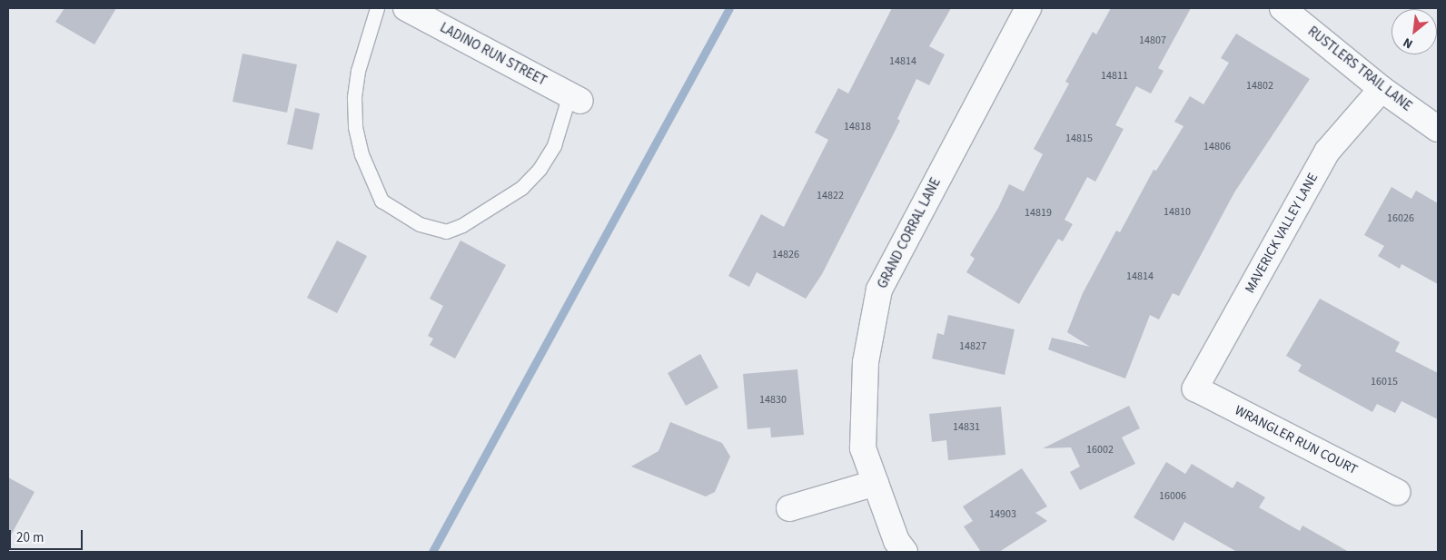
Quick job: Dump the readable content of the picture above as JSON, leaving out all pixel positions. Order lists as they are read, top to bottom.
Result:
{
  "streets": {
    "street": [
      "LADINO RUN STREET",
      "RUSTLERS TRAIL LANE",
      "GRAND CORRAL LANE",
      "MAVERICK VALLEY LANE",
      "WRANGLER RUN COURT"
    ]
  },
  "crossings": [
    ["RUSTLERS TRAIL LANE", "MAVERICK VALLEY LANE"],
    ["MAVERICK VALLEY LANE", "WRANGLER RUN COURT"]
  ],
  "house_numbers": [
    "14807",
    "14814",
    "14811",
    "14802",
    "14818",
    "14815",
    "14806",
    "14822",
    "14810",
    "14819",
    "16026",
    "14826",
    "14814",
    "14827",
    "16015",
    "14830",
    "14831",
    "16002",
    "16006",
    "14903"
  ],
  "scale_bar": "20 m",
  "north": "bottom left"
}
